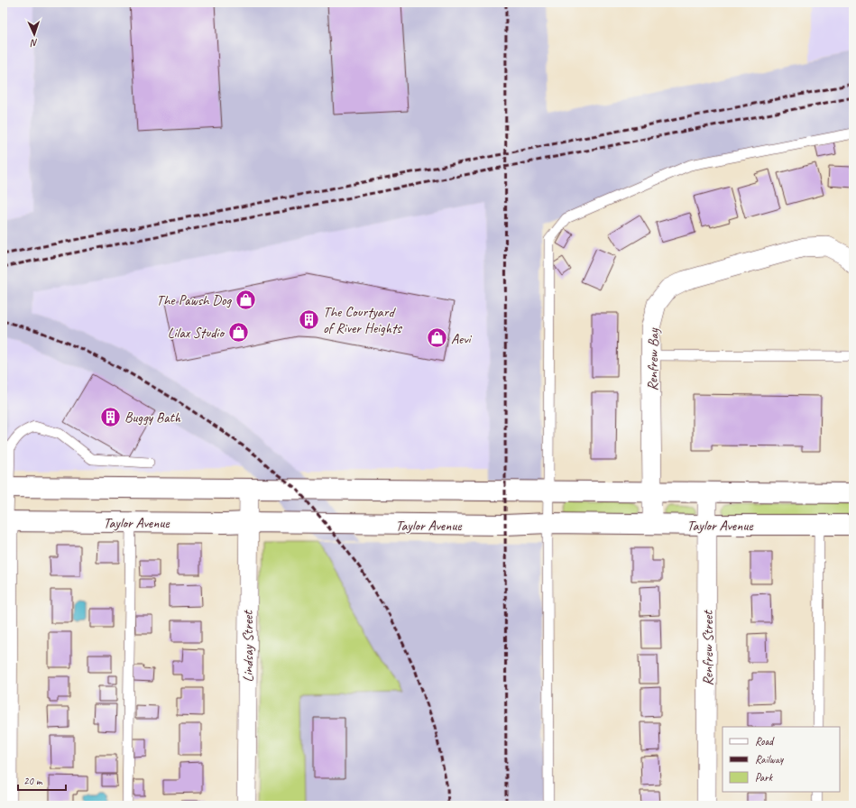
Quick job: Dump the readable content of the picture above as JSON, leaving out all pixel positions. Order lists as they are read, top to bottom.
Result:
{
  "streets": {
    "main road": ["Taylor Avenue"],
    "street": ["Renfrew Bay", "Lindsay Street", "Renfrew Street"]
  },
  "crossings": [
    ["Renfrew Bay", "Taylor Avenue"],
    ["Taylor Avenue", "Lindsay Street"],
    ["Taylor Avenue", "Renfrew Street"]
  ],
  "places": {
    "shop": ["The Pawsh Dog", "Lilax Studio", "Aevi"],
    "building": ["The Courtyard of River Heights", "Buggy Bath"]
  },
  "legend": ["Road", "Railway", "Park"],
  "scale_bar": "20 m",
  "north": "bottom"
}
